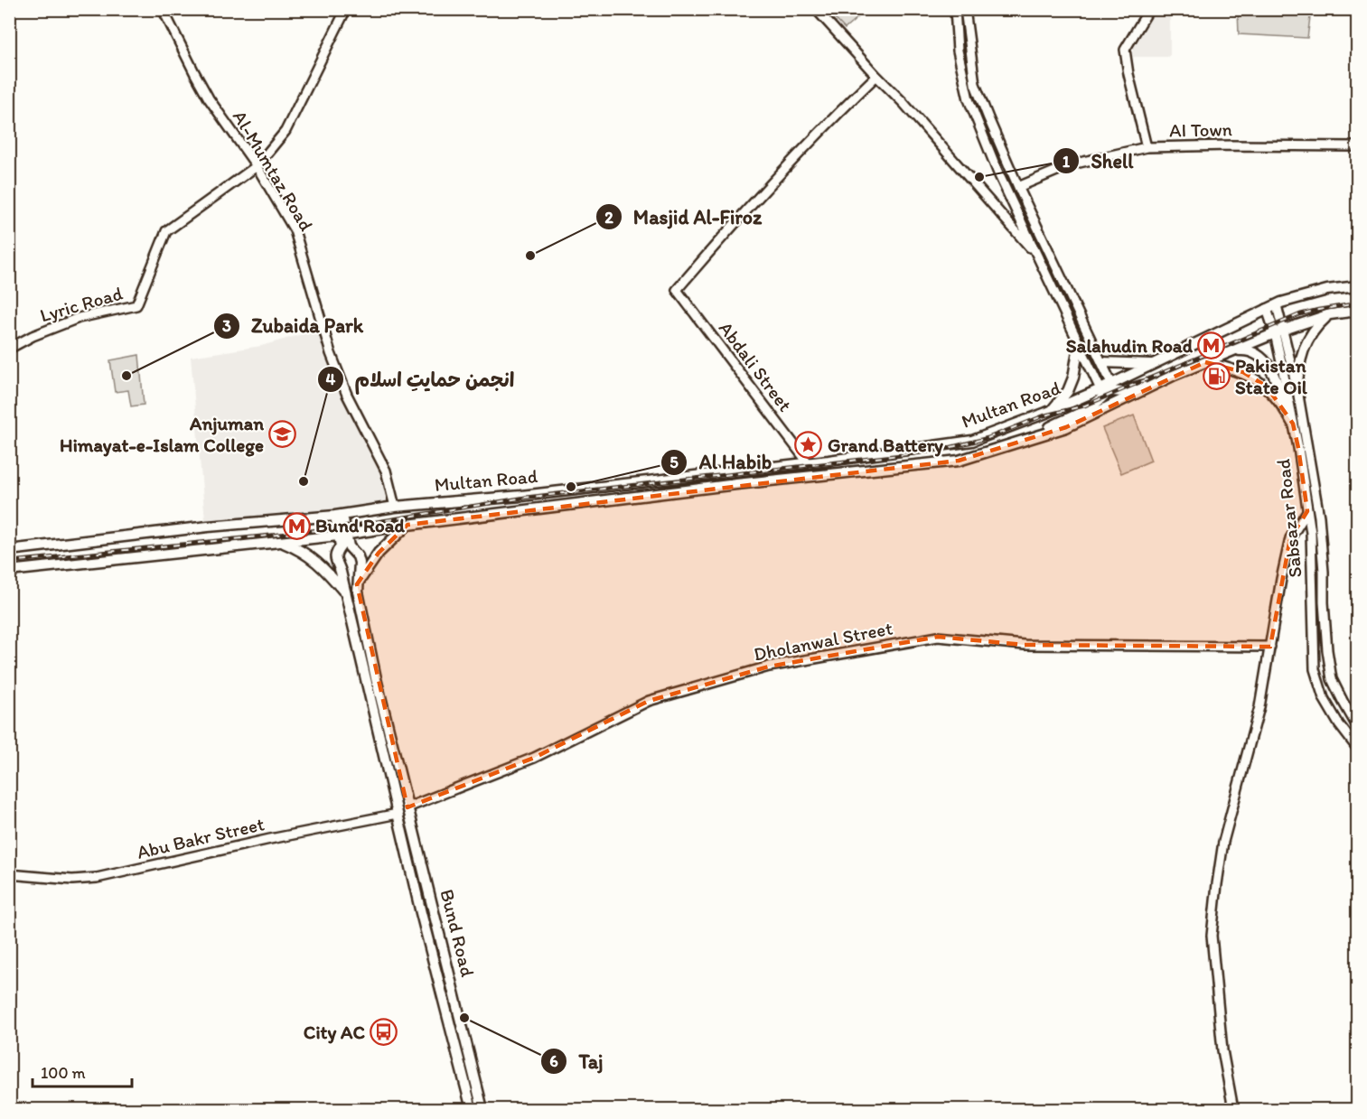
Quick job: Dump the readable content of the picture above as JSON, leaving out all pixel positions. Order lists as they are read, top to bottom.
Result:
{
  "streets": {
    "main road": ["Multan Road", "Bund Road"],
    "street": [
      "AI Town",
      "Al-Mumtaz Road",
      "Lyric Road",
      "Abdali Street",
      "Sabsazar Road",
      "Dholanwal Street",
      "Abu Bakr Street"
    ]
  },
  "crossings": [
    ["Al-Mumtaz Road", "Lyric Road"],
    ["Al-Mumtaz Road", "Multan Road"],
    ["Abdali Street", "Multan Road"],
    ["Multan Road", "Sabsazar Road"],
    ["Multan Road", "Bund Road"],
    ["Dholanwal Street", "Bund Road"],
    ["Abu Bakr Street", "Bund Road"]
  ],
  "places": {
    "other": [
      "Shell",
      "Masjid Al-Firoz",
      "Zubaida Park",
      "انجمن حمایتِ اسلام",
      "Al Habib",
      "Taj"
    ],
    "metro station": ["Salahudin Road", "Bund Road"],
    "fuel station": ["Pakistan State Oil"],
    "school or university": ["Anjuman Himayat-e-Islam College"],
    "place": ["Grand Battery"],
    "bus stop": ["City AC"]
  },
  "scale_bar": "100 m"
}
